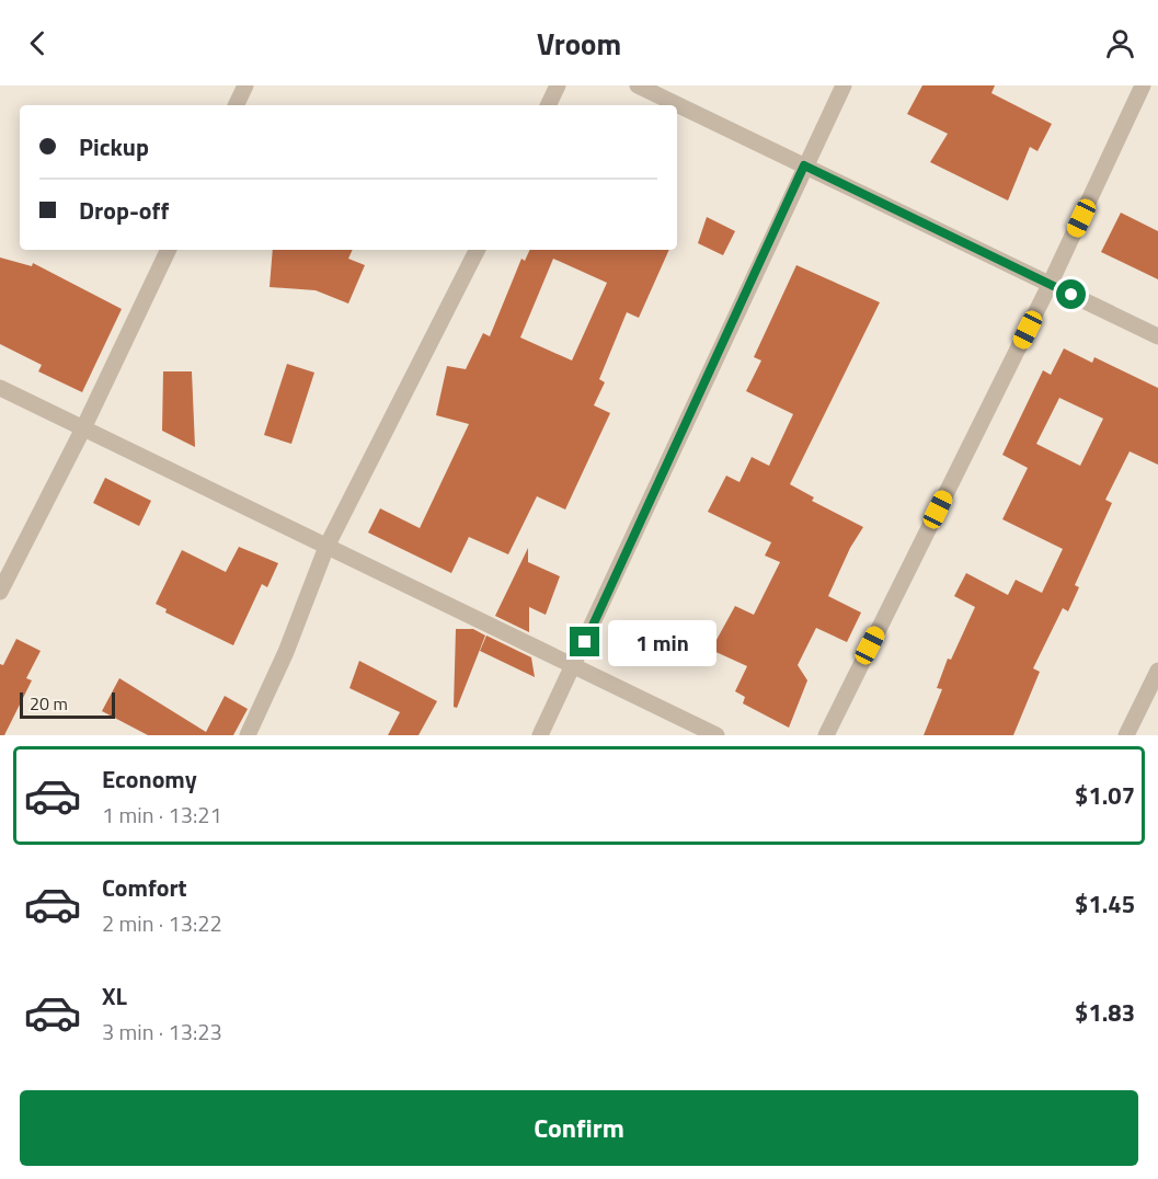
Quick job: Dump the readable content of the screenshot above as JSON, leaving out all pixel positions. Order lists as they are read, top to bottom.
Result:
{
  "scale_bar": "20 m",
  "page": {
    "header": "Vroom",
    "banner": ["Pickup", "Drop-off"],
    "bubble": "1 min",
    "scale": "20 m",
    "list": [
      {
        "name": "Economy",
        "note": "1 min · 13:21",
        "value": "$1.07"
      },
      {
        "name": "Comfort",
        "note": "2 min · 13:22",
        "value": "$1.45"
      },
      {
        "name": "XL",
        "note": "3 min · 13:23",
        "value": "$1.83"
      }
    ],
    "buttons": "Confirm"
  }
}
